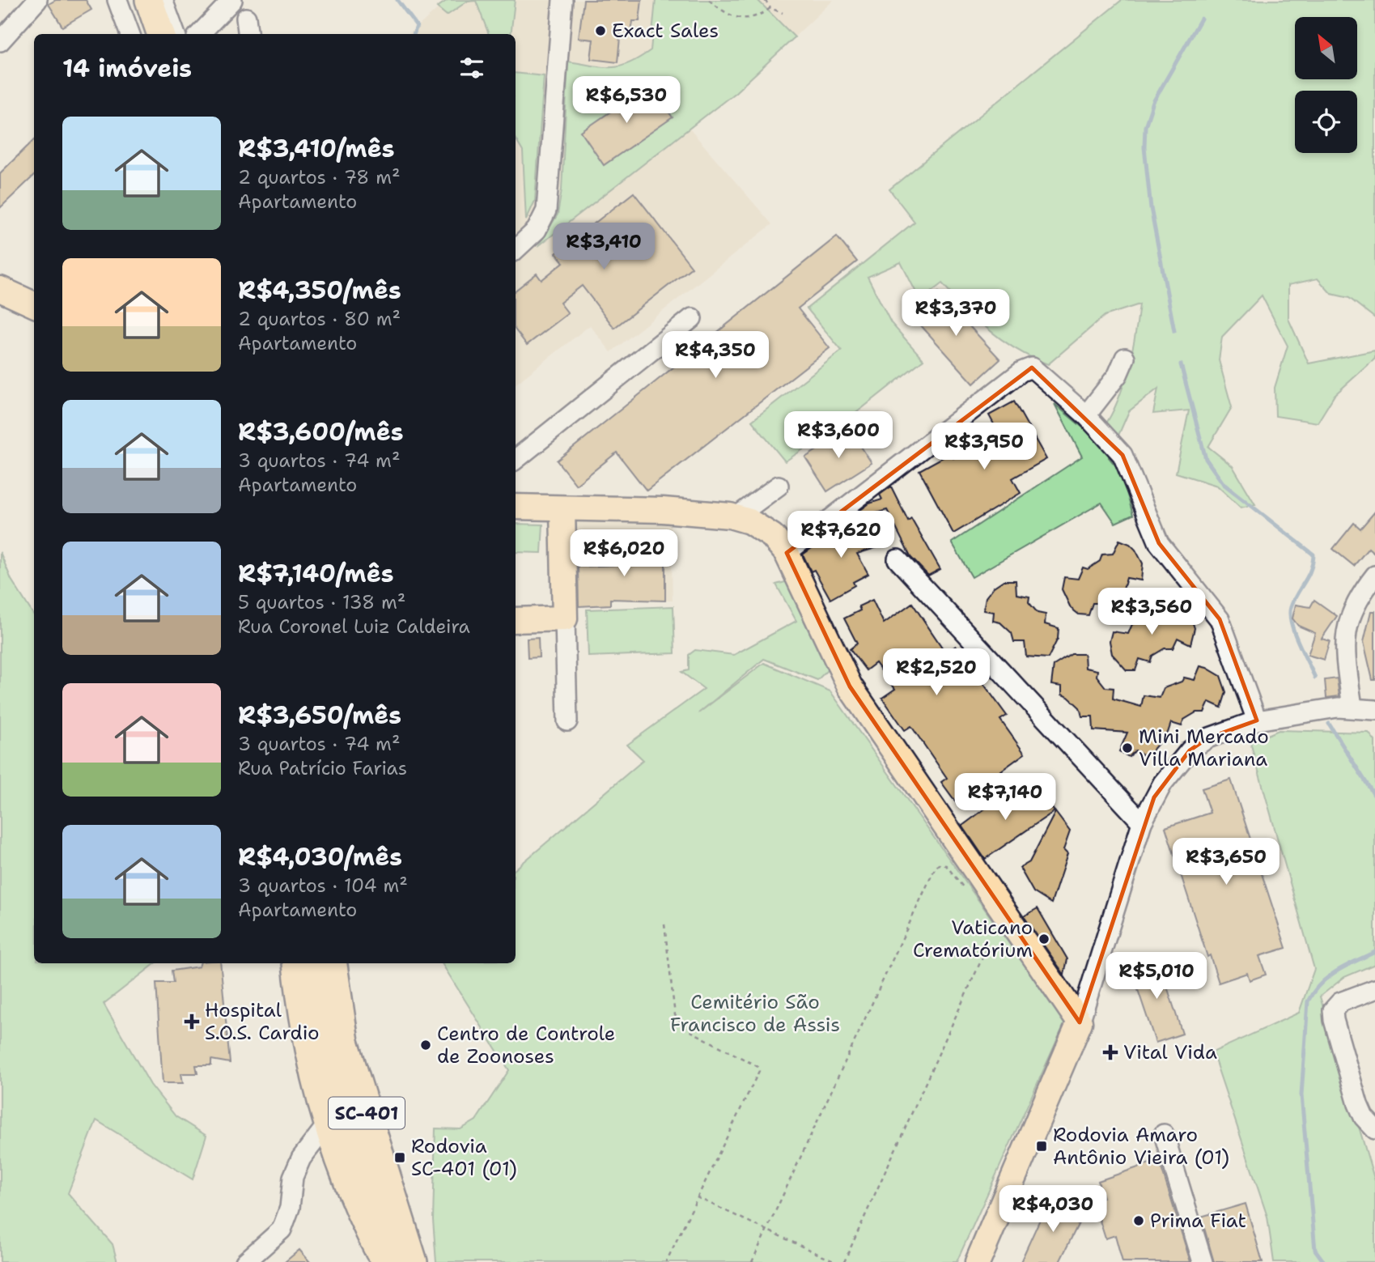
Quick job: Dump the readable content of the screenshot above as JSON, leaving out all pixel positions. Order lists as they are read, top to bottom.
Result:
{
  "streets": {
    "highway": ["SC-401"]
  },
  "parks": ["Cemitério São Francisco de Assis"],
  "places": {
    "other": [
      "Exact Sales",
      "Mini Mercado Villa Mariana",
      "Vaticano Crematórium",
      "Centro de Controle de Zoonoses",
      "Prima Fiat"
    ],
    "health": ["Hospital S.O.S. Cardio", "Vital Vida"],
    "transit": ["Rodovia Amaro Antônio Vieira (01)", "Rodovia SC-401 (01)"]
  },
  "north": "top left",
  "page": {
    "heading": "14 imóveis",
    "price": [
      "R$6,530",
      "R$3,410",
      "R$3,370",
      "R$4,350",
      "R$3,600",
      "R$3,950",
      "R$7,620",
      "R$6,020",
      "R$3,560",
      "R$2,520",
      "R$7,140",
      "R$3,650",
      "R$5,010",
      "R$4,030"
    ],
    "list": [
      {
        "name": "R$3,410/mês",
        "note": "2 quartos · 78 m² · Apartamento"
      },
      {
        "name": "R$4,350/mês",
        "note": "2 quartos · 80 m² · Apartamento"
      },
      {
        "name": "R$3,600/mês",
        "note": "3 quartos · 74 m² · Apartamento"
      },
      {
        "name": "R$7,140/mês",
        "note": "5 quartos · 138 m² · Rua Coronel Luiz Caldeira"
      },
      {
        "name": "R$3,650/mês",
        "note": "3 quartos · 74 m² · Rua Patrício Farias"
      },
      {
        "name": "R$4,030/mês",
        "note": "3 quartos · 104 m² · Apartamento"
      }
    ]
  }
}
